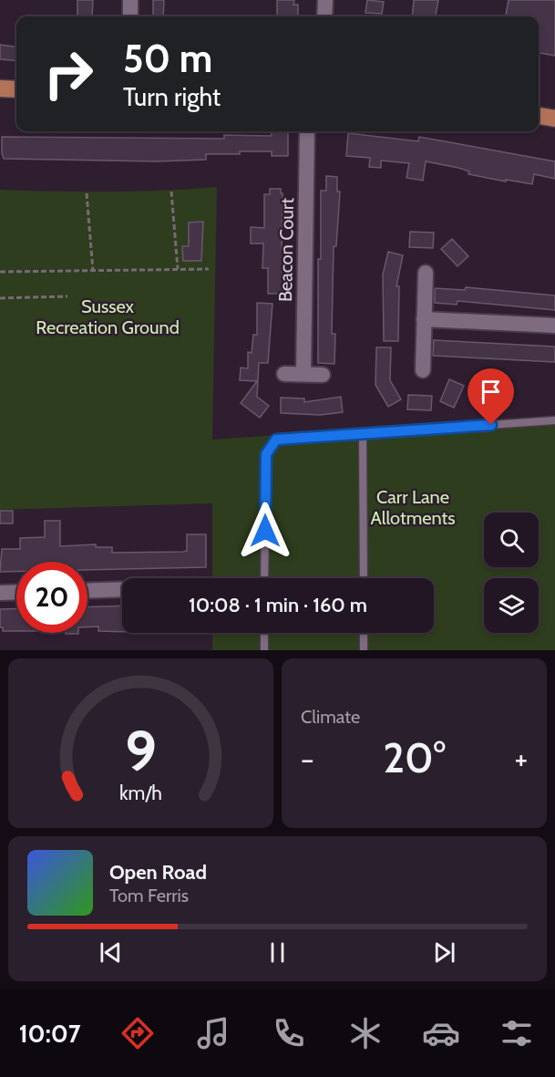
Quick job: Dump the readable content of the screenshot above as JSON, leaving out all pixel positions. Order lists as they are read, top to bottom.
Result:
{
  "streets": {
    "street": ["Beacon Court"]
  },
  "parks": ["Sussex Recreation Ground", "Carr Lane Allotments"],
  "page": {
    "turn": ["50 m", "Turn right"],
    "limit": "20",
    "trip": "10:08 · 1 min · 160 m",
    "tile": "Climate",
    "heat": ["−", "20°", "+"],
    "song": ["Open Road", "Tom Ferris"],
    "tabs": "10:07",
    "gauge": ["9", "km/h"]
  }
}
